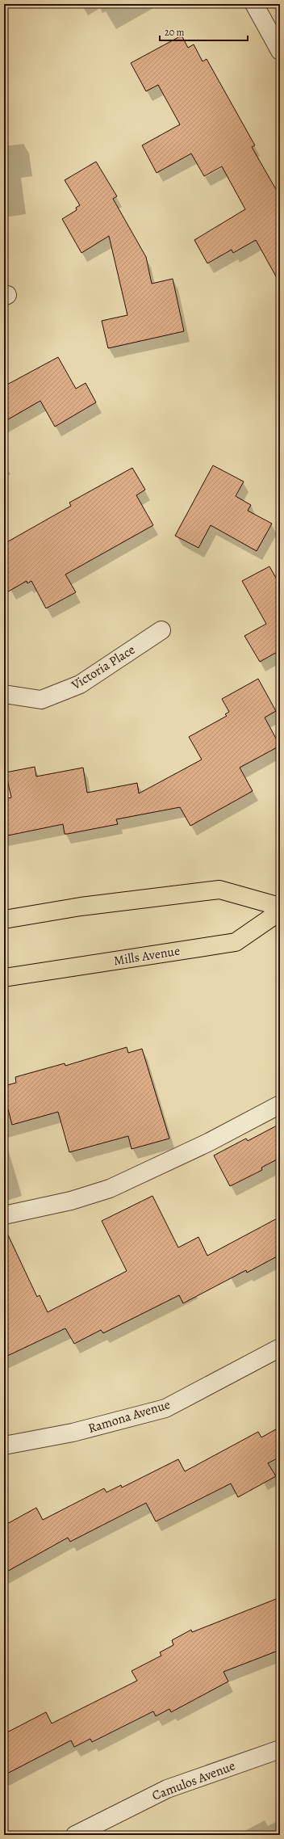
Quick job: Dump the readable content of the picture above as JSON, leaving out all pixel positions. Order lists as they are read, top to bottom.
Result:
{
  "streets": {
    "main road": ["Mills Avenue"],
    "street": ["Victoria Place", "Ramona Avenue", "Camulos Avenue"]
  },
  "scale_bar": "20 m"
}
